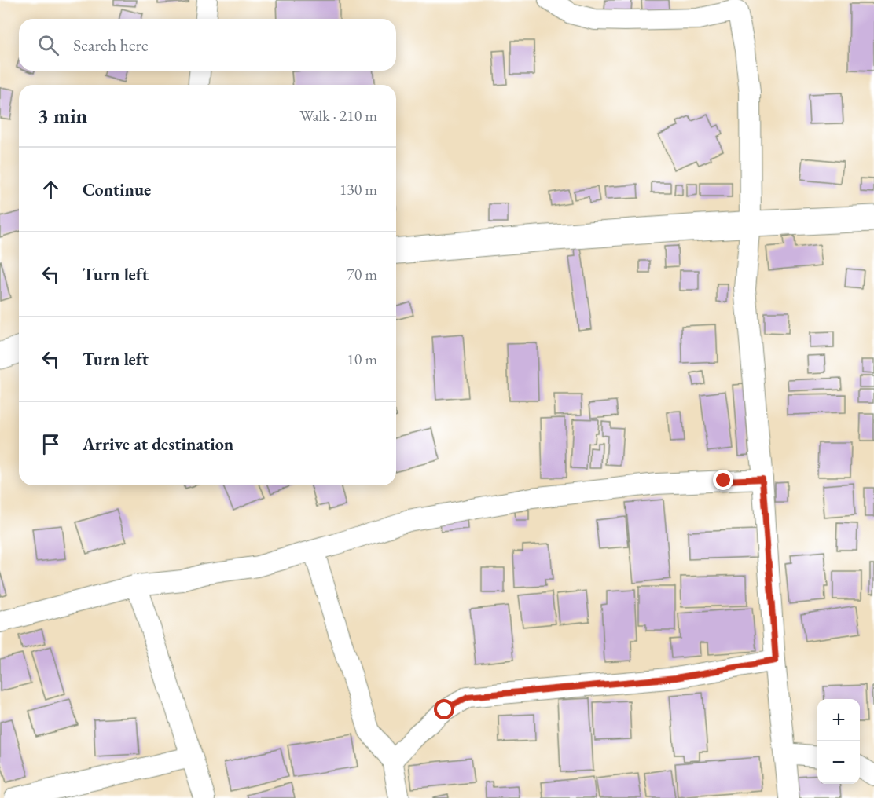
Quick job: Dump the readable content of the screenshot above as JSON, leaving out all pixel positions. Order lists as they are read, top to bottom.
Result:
{
  "page": {
    "search": "Search here",
    "heading": ["3 min", "Walk · 210 m"],
    "list": [
      ["Continue", "130 m"],
      ["Turn left", "70 m"],
      ["Turn left", "10 m"],
      "Arrive at destination"
    ],
    "map_buttons": ["+", "−"]
  }
}
